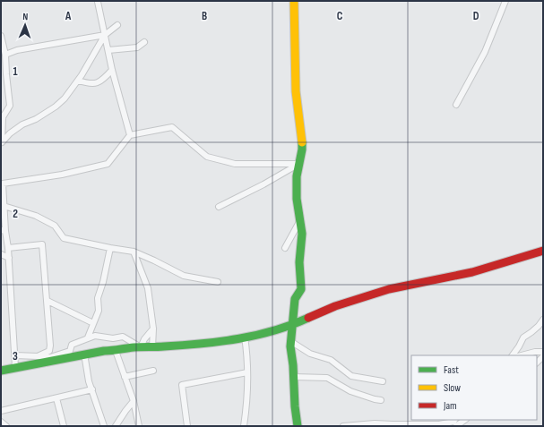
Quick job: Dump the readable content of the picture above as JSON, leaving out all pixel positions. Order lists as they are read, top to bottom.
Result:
{
  "legend": ["Fast", "Slow", "Jam"],
  "north": "top",
  "grid": {
    "columns": [
      "A",
      "B",
      "C",
      "D"
    ],
    "rows": ["1", "2", "3"]
  }
}
